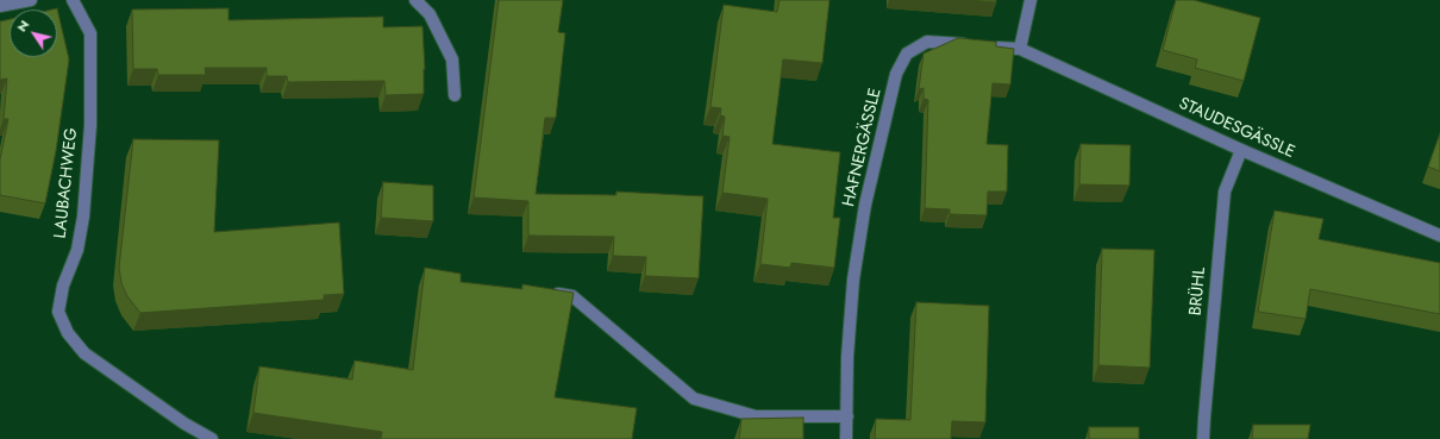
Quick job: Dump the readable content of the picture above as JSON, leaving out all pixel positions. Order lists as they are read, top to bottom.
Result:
{
  "streets": {
    "street": [
      "STAUDESGÄSSLE",
      "HAFNERGÄSSLE",
      "LAUBACHWEG",
      "BRÜHL"
    ]
  },
  "crossings": [
    ["STAUDESGÄSSLE", "HAFNERGÄSSLE"],
    ["STAUDESGÄSSLE", "BRÜHL"]
  ],
  "north": "top left"
}
